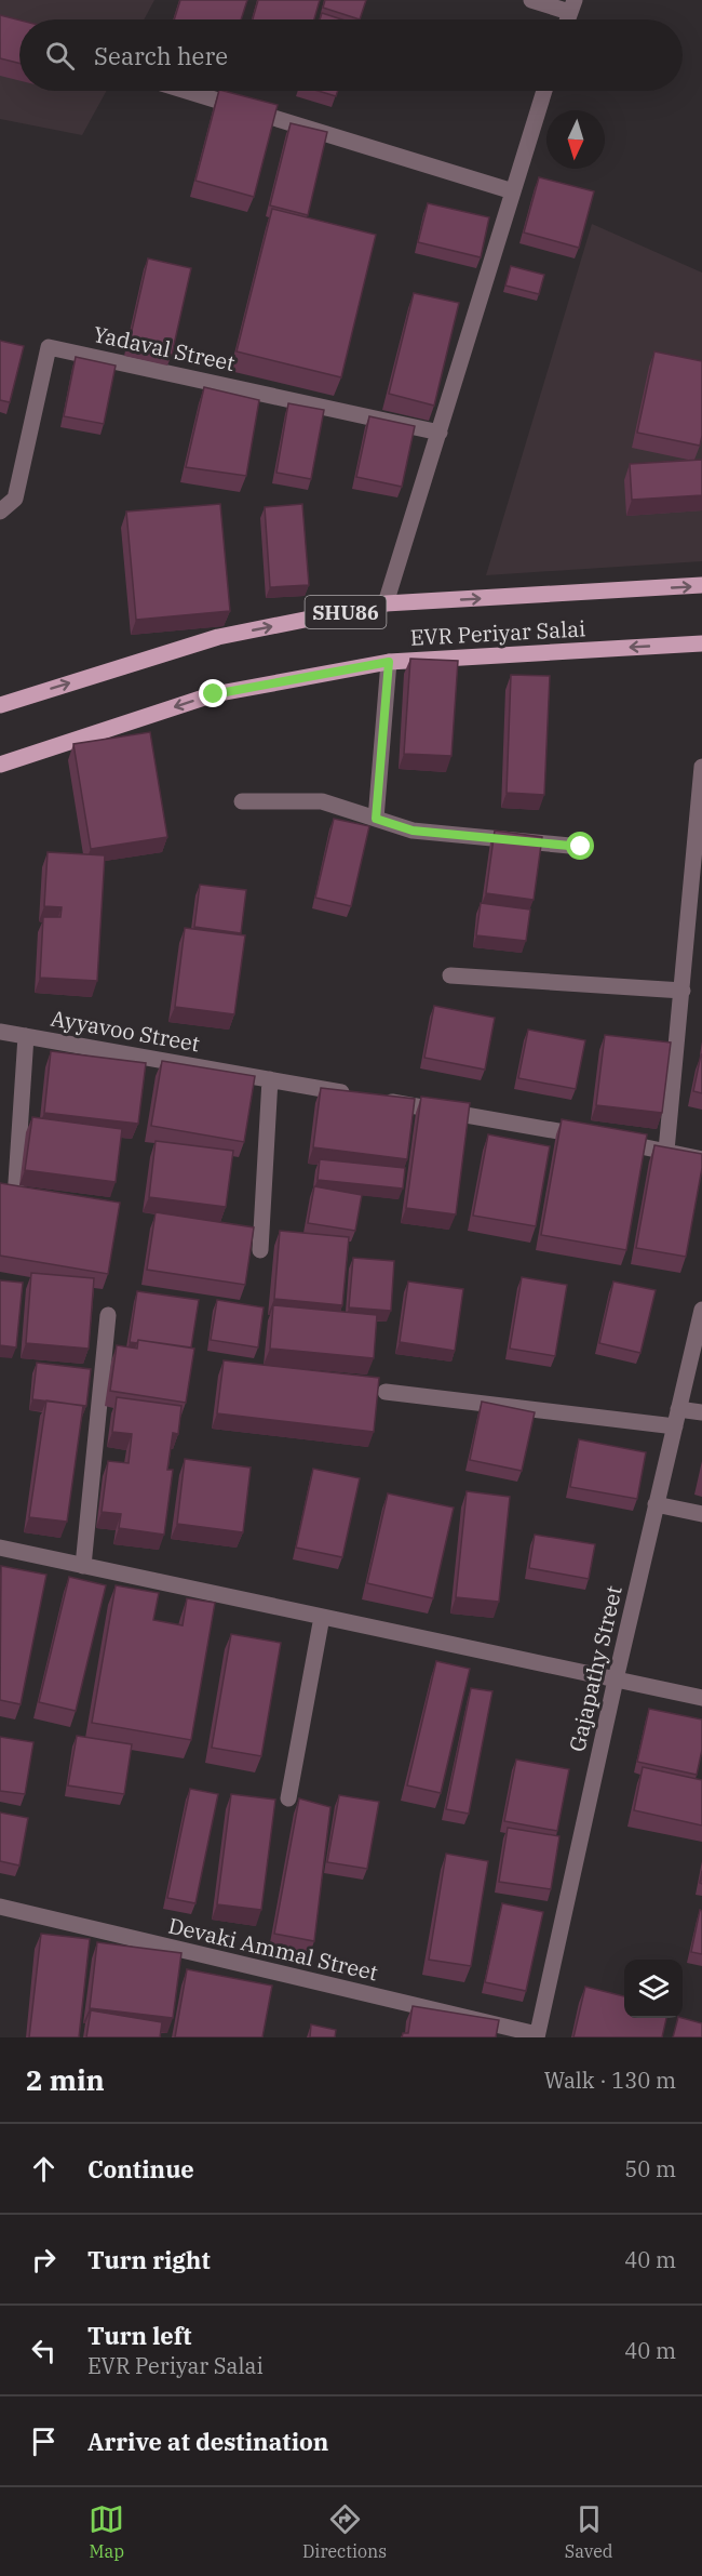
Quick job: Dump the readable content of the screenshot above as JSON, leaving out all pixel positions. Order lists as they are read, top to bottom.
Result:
{
  "streets": {
    "main road": ["SHU86", "EVR Periyar Salai"],
    "street": [
      "Yadaval Street",
      "Ayyavoo Street",
      "Gajapathy Street",
      "Devaki Ammal Street"
    ]
  },
  "crossings": [
    ["Gajapathy Street", "Devaki Ammal Street"]
  ],
  "north": "bottom",
  "page": {
    "search": "Search here",
    "heading": ["2 min", "Walk · 130 m"],
    "list": [
      ["Continue", "50 m"],
      ["Turn right", "40 m"],
      ["Turn left", "EVR Periyar Salai", "40 m"],
      "Arrive at destination"
    ],
    "nav": ["Map", "Directions", "Saved"]
  }
}
